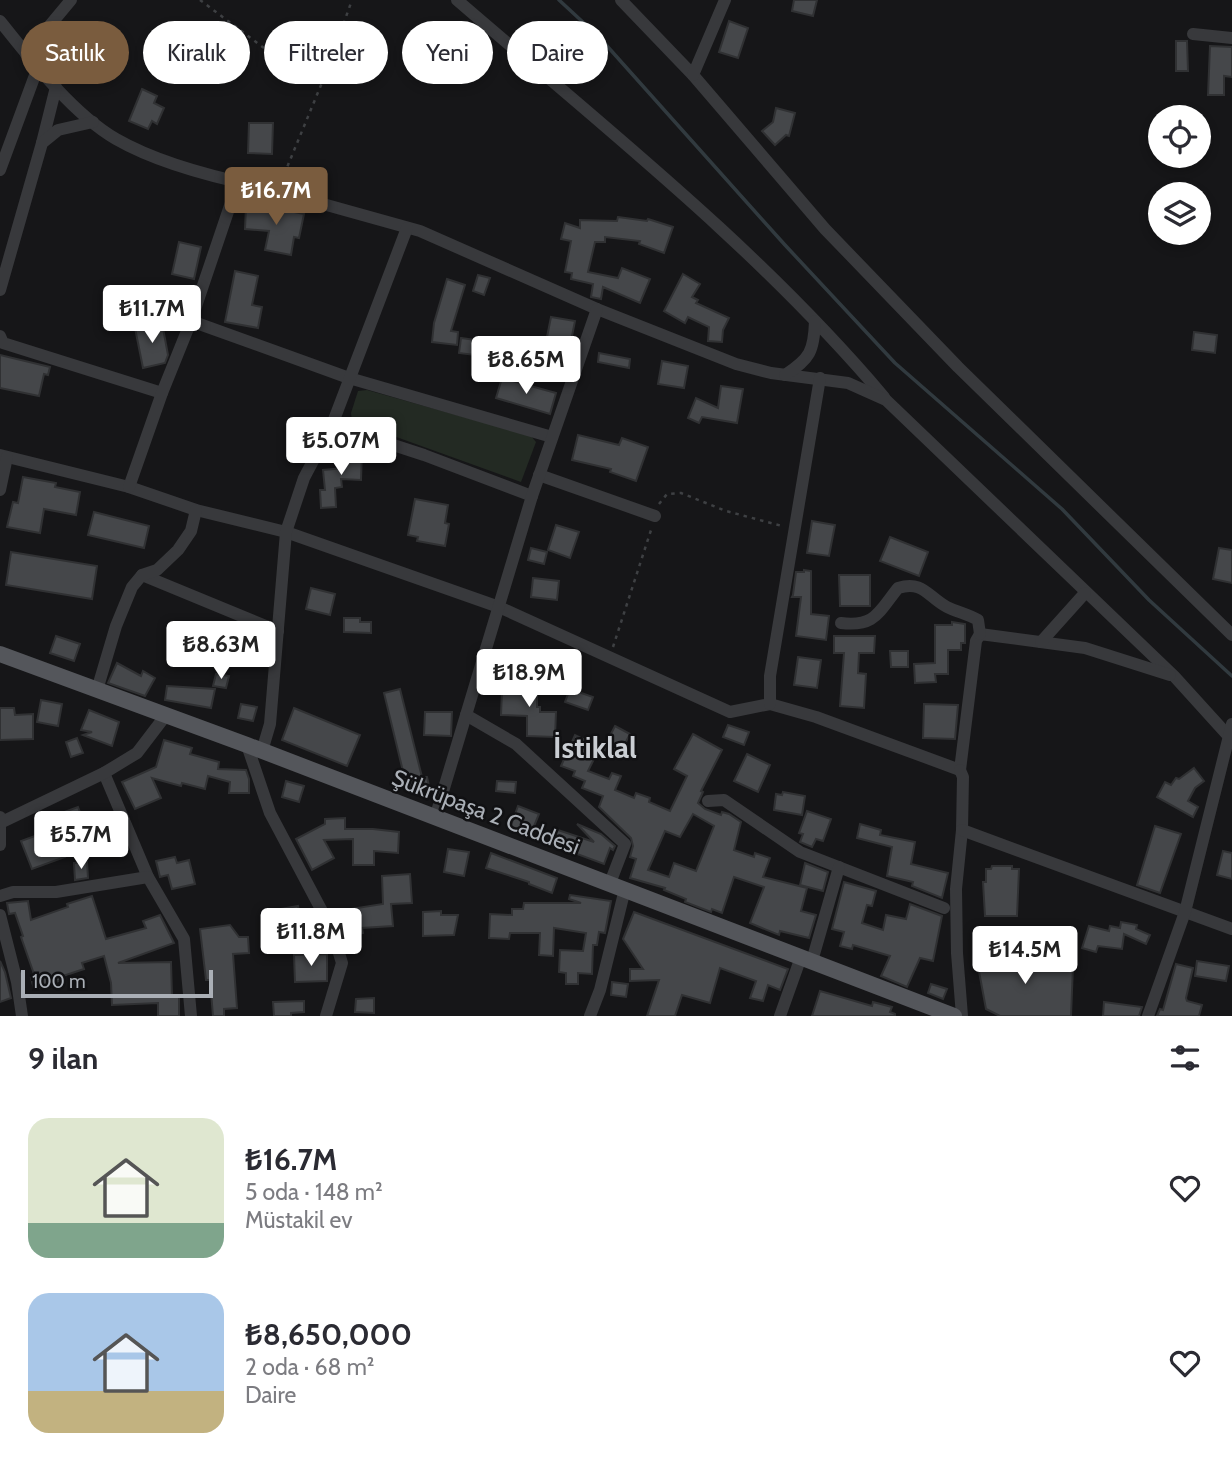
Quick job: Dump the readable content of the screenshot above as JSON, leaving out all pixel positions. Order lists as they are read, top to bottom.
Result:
{
  "streets": {
    "main road": ["Şükrüpaşa 2 Caddesi"]
  },
  "districts": ["İstiklal"],
  "scale_bar": "100 m",
  "page": {
    "chip": [
      "Satılık",
      "Kiralık",
      "Filtreler",
      "Yeni",
      "Daire"
    ],
    "price": [
      "₺16.7M",
      "₺11.7M",
      "₺8.65M",
      "₺5.07M",
      "₺8.63M",
      "₺18.9M",
      "₺5.7M",
      "₺11.8M",
      "₺14.5M"
    ],
    "scale": "100 m",
    "heading": "9 ilan",
    "list": [
      {
        "name": "₺16.7M",
        "note": "5 oda · 148 m² · Müstakil ev"
      },
      {
        "name": "₺8,650,000",
        "note": "2 oda · 68 m² · Daire"
      }
    ]
  }
}
